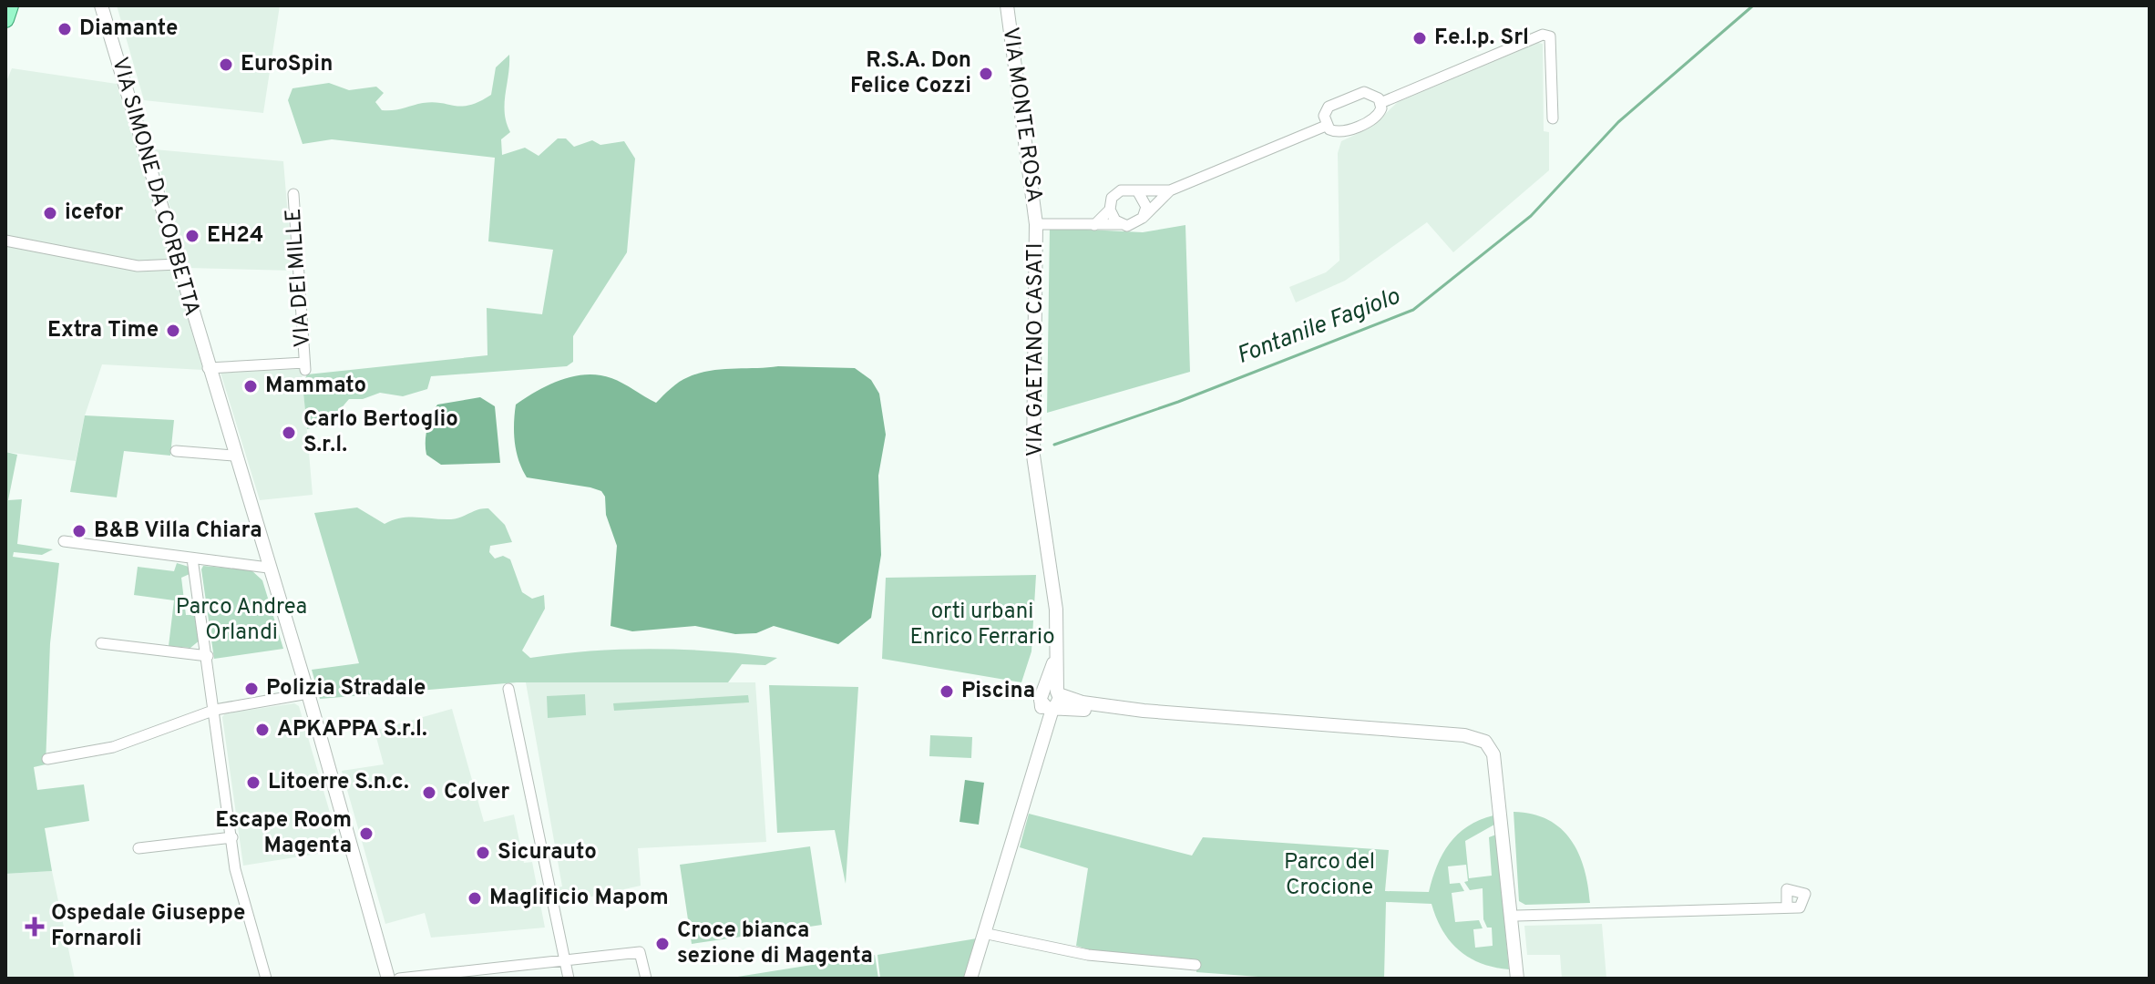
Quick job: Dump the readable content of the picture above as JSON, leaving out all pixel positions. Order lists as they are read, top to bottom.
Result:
{
  "streets": {
    "street": [
      "VIA MONTE ROSA",
      "VIA SIMONE DA CORBETTA",
      "VIA DEI MILLE",
      "VIA GAETANO CASATI"
    ]
  },
  "crossings": [
    ["VIA MONTE ROSA", "VIA GAETANO CASATI"],
    ["VIA SIMONE DA CORBETTA", "VIA DEI MILLE"]
  ],
  "water": ["Fontanile Fagiolo"],
  "parks": ["Parco Andrea Orlandi", "orti urbani Enrico Ferrario", "Parco del Crocione"],
  "places": {
    "other": [
      "Diamante",
      "F.e.l.p. Srl",
      "EuroSpin",
      "R.S.A. Don Felice Cozzi",
      "icefor",
      "EH24",
      "Extra Time",
      "Mammato",
      "Carlo Bertoglio S.r.l.",
      "B&B Villa Chiara",
      "Polizia Stradale",
      "Piscina",
      "APKAPPA S.r.l.",
      "Litoerre S.n.c.",
      "Colver",
      "Escape Room Magenta",
      "Sicurauto",
      "Maglificio Mapom",
      "Croce bianca sezione di Magenta"
    ],
    "health": ["Ospedale Giuseppe Fornaroli"]
  }
}
